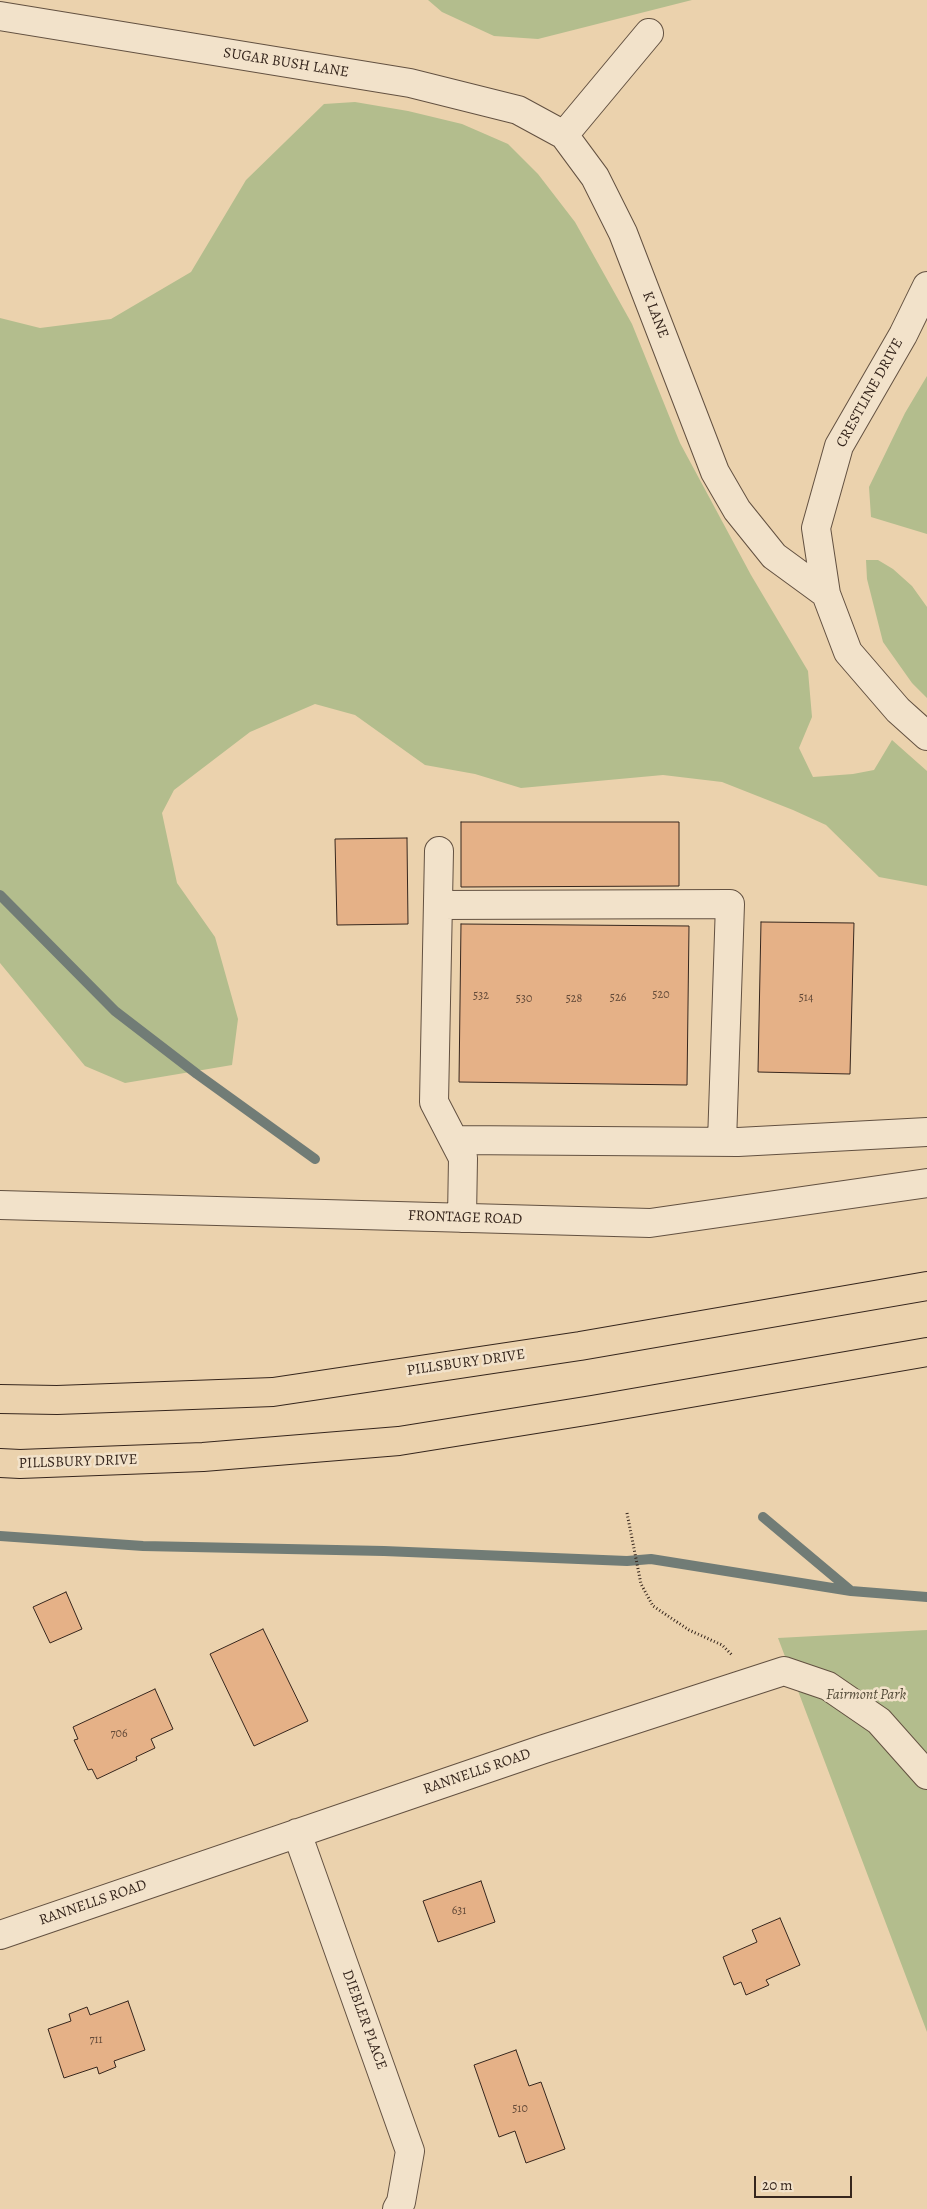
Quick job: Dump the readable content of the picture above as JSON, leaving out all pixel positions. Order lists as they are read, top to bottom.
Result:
{
  "streets": {
    "highway": ["PILLSBURY DRIVE"],
    "street": [
      "SUGAR BUSH LANE",
      "K LANE",
      "CRESTLINE DRIVE",
      "FRONTAGE ROAD",
      "RANNELLS ROAD",
      "DIEBLER PLACE"
    ]
  },
  "crossings": [
    ["SUGAR BUSH LANE", "K LANE"],
    ["K LANE", "CRESTLINE DRIVE"],
    ["RANNELLS ROAD", "DIEBLER PLACE"]
  ],
  "parks": ["Fairmont Park"],
  "house_numbers": [
    "520",
    "532",
    "526",
    "514",
    "530",
    "528",
    "706",
    "631",
    "711",
    "510"
  ],
  "scale_bar": "20 m"
}
